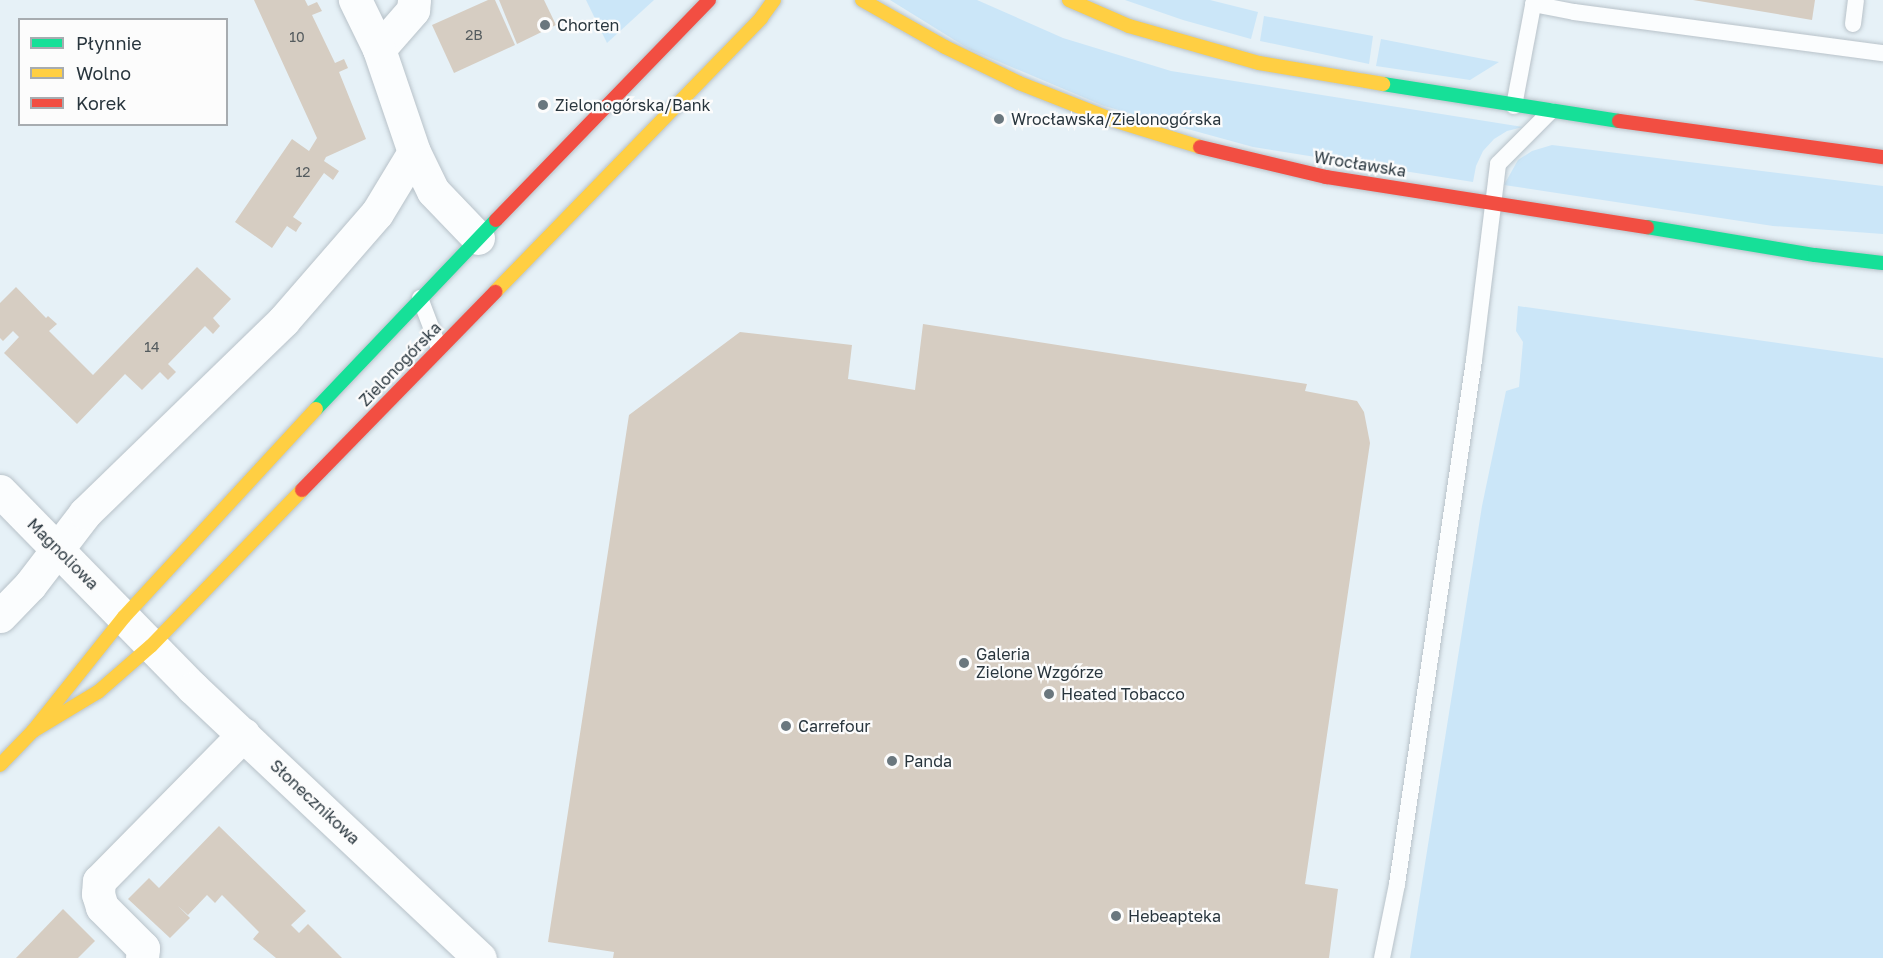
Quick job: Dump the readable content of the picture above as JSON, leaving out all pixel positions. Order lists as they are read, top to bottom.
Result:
{
  "streets": {
    "street": [
      "Wrocławska",
      "Zielonogórska",
      "Magnoliowa",
      "Słonecznikowa"
    ]
  },
  "crossings": [
    ["Zielonogórska", "Magnoliowa"],
    ["Zielonogórska", "Słonecznikowa"],
    ["Magnoliowa", "Słonecznikowa"]
  ],
  "places": [
    "Chorten",
    "Zielonogórska/Bank",
    "Wrocławska/Zielonogórska",
    "Galeria Zielone Wzgórze",
    "Heated Tobacco",
    "Carrefour",
    "Panda",
    "Hebeapteka"
  ],
  "house_numbers": [
    "2B",
    "10",
    "12",
    "14"
  ],
  "legend": ["Płynnie", "Wolno", "Korek"]
}
